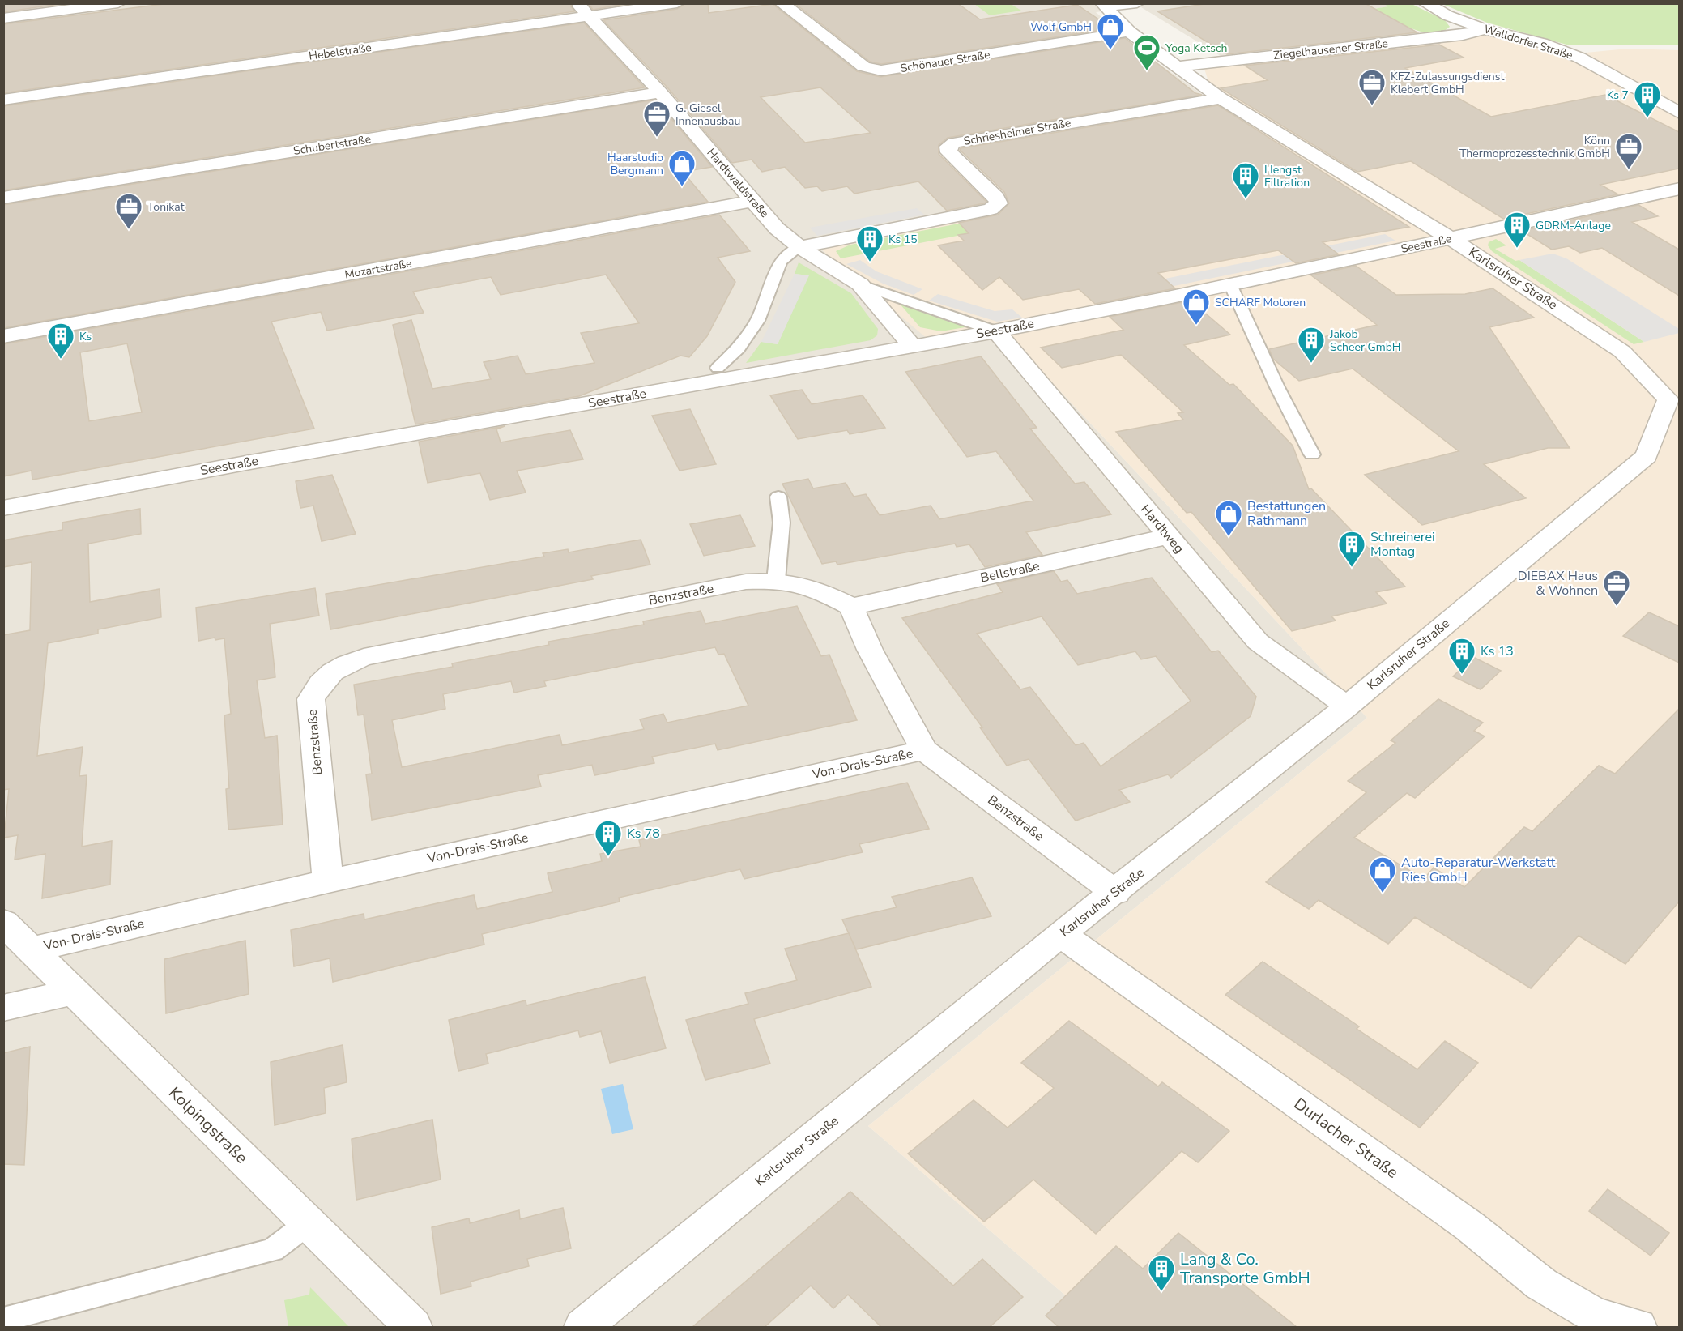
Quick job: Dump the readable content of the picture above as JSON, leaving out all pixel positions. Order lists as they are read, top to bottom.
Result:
{
  "streets": {
    "street": [
      "Walldorfer Straße",
      "Ziegelhausener Straße",
      "Hebelstraße",
      "Schönauer Straße",
      "Schriesheimer Straße",
      "Schubertstraße",
      "Hardtwaldstraße",
      "Seestraße",
      "Mozartstraße",
      "Karlsruher Straße",
      "Hardtweg",
      "Bellstraße",
      "Benzstraße",
      "Von-Drais-Straße",
      "Kolpingstraße",
      "Durlacher Straße"
    ]
  },
  "crossings": [
    ["Walldorfer Straße", "Ziegelhausener Straße"],
    ["Ziegelhausener Straße", "Karlsruher Straße"],
    ["Hebelstraße", "Hardtwaldstraße"],
    ["Schönauer Straße", "Karlsruher Straße"],
    ["Schriesheimer Straße", "Hardtwaldstraße"],
    ["Schriesheimer Straße", "Karlsruher Straße"],
    ["Schubertstraße", "Hardtwaldstraße"],
    ["Hardtwaldstraße", "Seestraße"],
    ["Hardtwaldstraße", "Mozartstraße"],
    ["Seestraße", "Karlsruher Straße"],
    ["Seestraße", "Hardtweg"],
    ["Karlsruher Straße", "Hardtweg"],
    ["Karlsruher Straße", "Benzstraße"],
    ["Karlsruher Straße", "Durlacher Straße"],
    ["Hardtweg", "Bellstraße"],
    ["Bellstraße", "Benzstraße"],
    ["Benzstraße", "Von-Drais-Straße"],
    ["Von-Drais-Straße", "Kolpingstraße"]
  ],
  "places": {
    "shop": [
      "Wolf GmbH",
      "Haarstudio Bergmann",
      "SCHARF Motoren",
      "Bestattungen Rathmann",
      "Auto-Reparatur-Werkstatt Ries GmbH"
    ],
    "sports": ["Yoga Ketsch"],
    "office": [
      "KFZ-Zulassungsdienst Klebert GmbH",
      "G. Giesel Innenausbau",
      "Könn Thermoprozesstechnik GmbH",
      "Tonikat",
      "DIEBAX Haus & Wohnen"
    ],
    "building": [
      "Ks 7",
      "Hengst Filtration",
      "GDRM-Anlage",
      "Ks 15",
      "Ks",
      "Jakob Scheer GmbH",
      "Schreinerei Montag",
      "Ks 13",
      "Ks 78",
      "Lang & Co. Transporte GmbH"
    ]
  }
}
